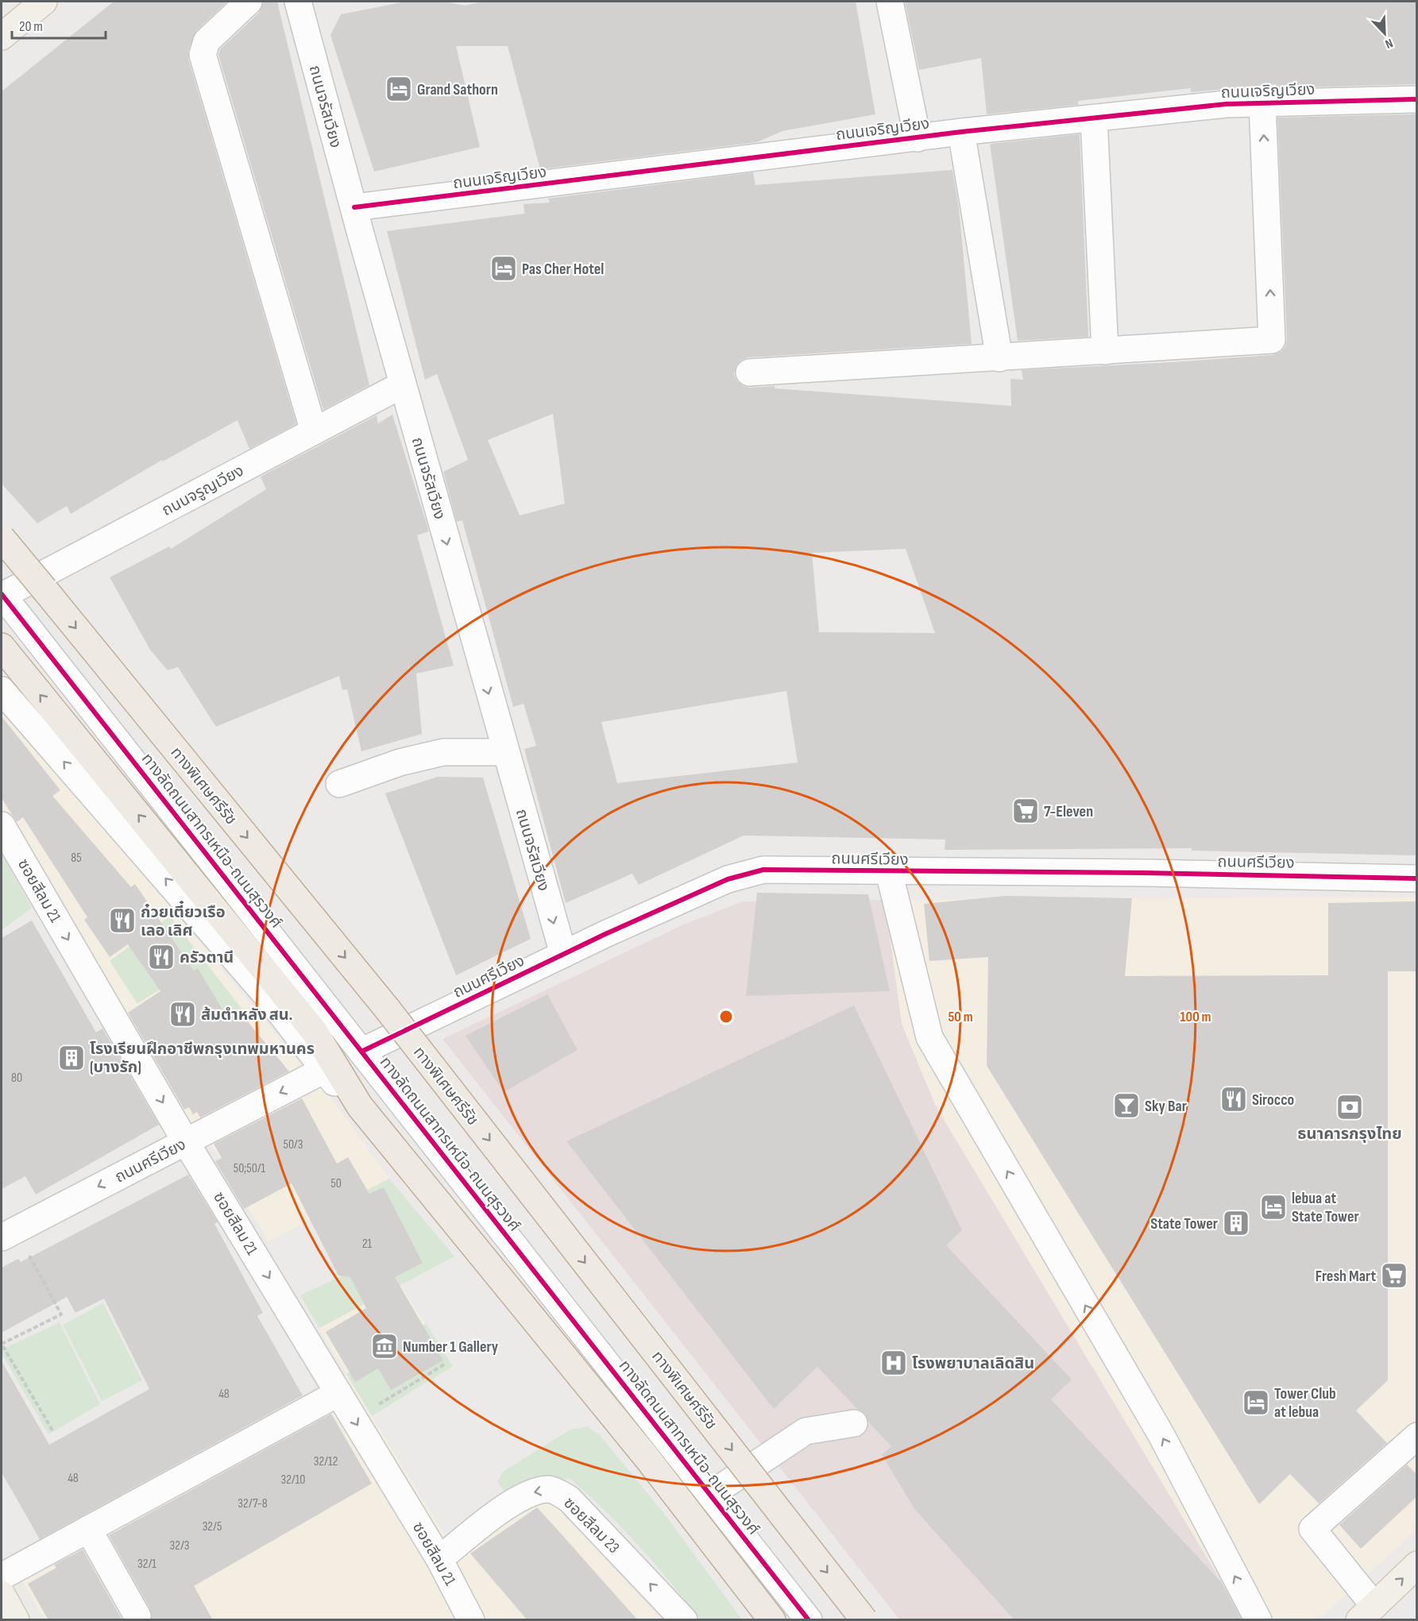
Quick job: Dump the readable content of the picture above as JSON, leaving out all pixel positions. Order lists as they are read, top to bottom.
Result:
{
  "streets": {
    "highway": ["ทางพิเศษศรีรัช"],
    "street": [
      "ถนนเจริญเวียง",
      "ถนนจรัสเวียง",
      "ถนนจรูญเวียง",
      "ทางลัดถนนสาทรเหนือ-ถนนสุรวงศ์",
      "ถนนศรีเวียง",
      "ซอยสีลม 21",
      "ซอยสีลม 23"
    ]
  },
  "crossings": [
    ["ถนนเจริญเวียง", "ถนนจรัสเวียง"],
    ["ถนนจรัสเวียง", "ถนนจรูญเวียง"],
    ["ถนนจรัสเวียง", "ถนนศรีเวียง"],
    ["ถนนจรูญเวียง", "ทางลัดถนนสาทรเหนือ-ถนนสุรวงศ์"],
    ["ทางลัดถนนสาทรเหนือ-ถนนสุรวงศ์", "ถนนศรีเวียง"],
    ["ถนนศรีเวียง", "ซอยสีลม 21"],
    ["ซอยสีลม 21", "ซอยสีลม 23"]
  ],
  "one_way": ["ถนนจรัสเวียง"],
  "places": {
    "hotel": [
      "Grand Sathorn",
      "Pas Cher Hotel",
      "lebua at State Tower",
      "Tower Club at lebua"
    ],
    "supermarket": ["7-Eleven", "Fresh Mart"],
    "restaurant": [
      "ก๋วยเตี๋ยวเรือ เลอ เลิศ",
      "ครัวตานี",
      "ส้มตำหลัง สน.",
      "Sirocco"
    ],
    "building": ["โรงเรียนฝึกอาชีพกรุงเทพมหานคร (บางรัก)", "State Tower"],
    "bar": ["Sky Bar"],
    "bank": ["ธนาคารกรุงไทย"],
    "museum": ["Number 1 Gallery"],
    "hospital": ["โรงพยาบาลเลิดสิน"]
  },
  "house_numbers": [
    "85",
    "80",
    "50/3",
    "50;50/1",
    "50",
    "21",
    "48",
    "32/12",
    "48",
    "32/10",
    "32/7-8",
    "32/5",
    "32/3",
    "32/1"
  ],
  "scale_bar": "20 m",
  "north": "bottom right",
  "rings": ["50 m", "100 m"]
}
